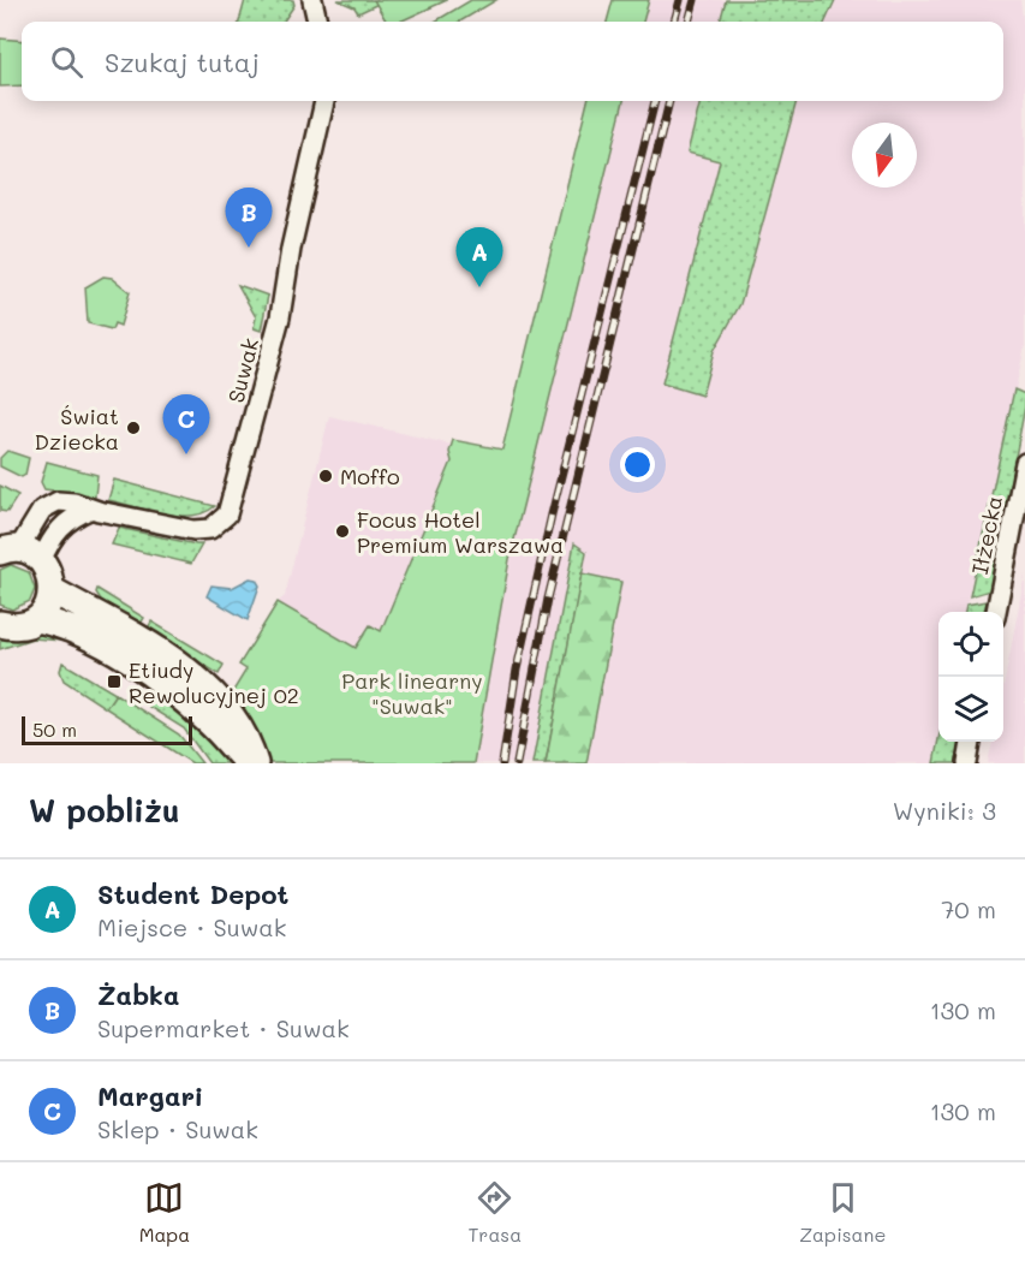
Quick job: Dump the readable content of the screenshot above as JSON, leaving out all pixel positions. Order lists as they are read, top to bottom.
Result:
{
  "streets": {
    "street": ["Suwak", "Iłżecka"]
  },
  "parks": ["Park linearny \"Suwak\""],
  "places": {
    "other": ["Świat Dziecka", "Moffo", "Focus Hotel Premium Warszawa"],
    "transit": ["Etiudy Rewolucyjnej 02"]
  },
  "scale_bar": "50 m",
  "north": "bottom",
  "page": {
    "search": "Szukaj tutaj",
    "pins": ["B", "A", "C"],
    "scale": "50 m",
    "heading": ["W pobliżu", "Wyniki: 3"],
    "list": [
      {
        "mark": "A",
        "name": "Student Depot",
        "note": "Miejsce · Suwak",
        "value": "70 m"
      },
      {
        "mark": "B",
        "name": "Żabka",
        "note": "Supermarket · Suwak",
        "value": "130 m"
      },
      {
        "mark": "C",
        "name": "Margari",
        "note": "Sklep · Suwak",
        "value": "130 m"
      }
    ],
    "nav": ["Mapa", "Trasa", "Zapisane"]
  }
}
